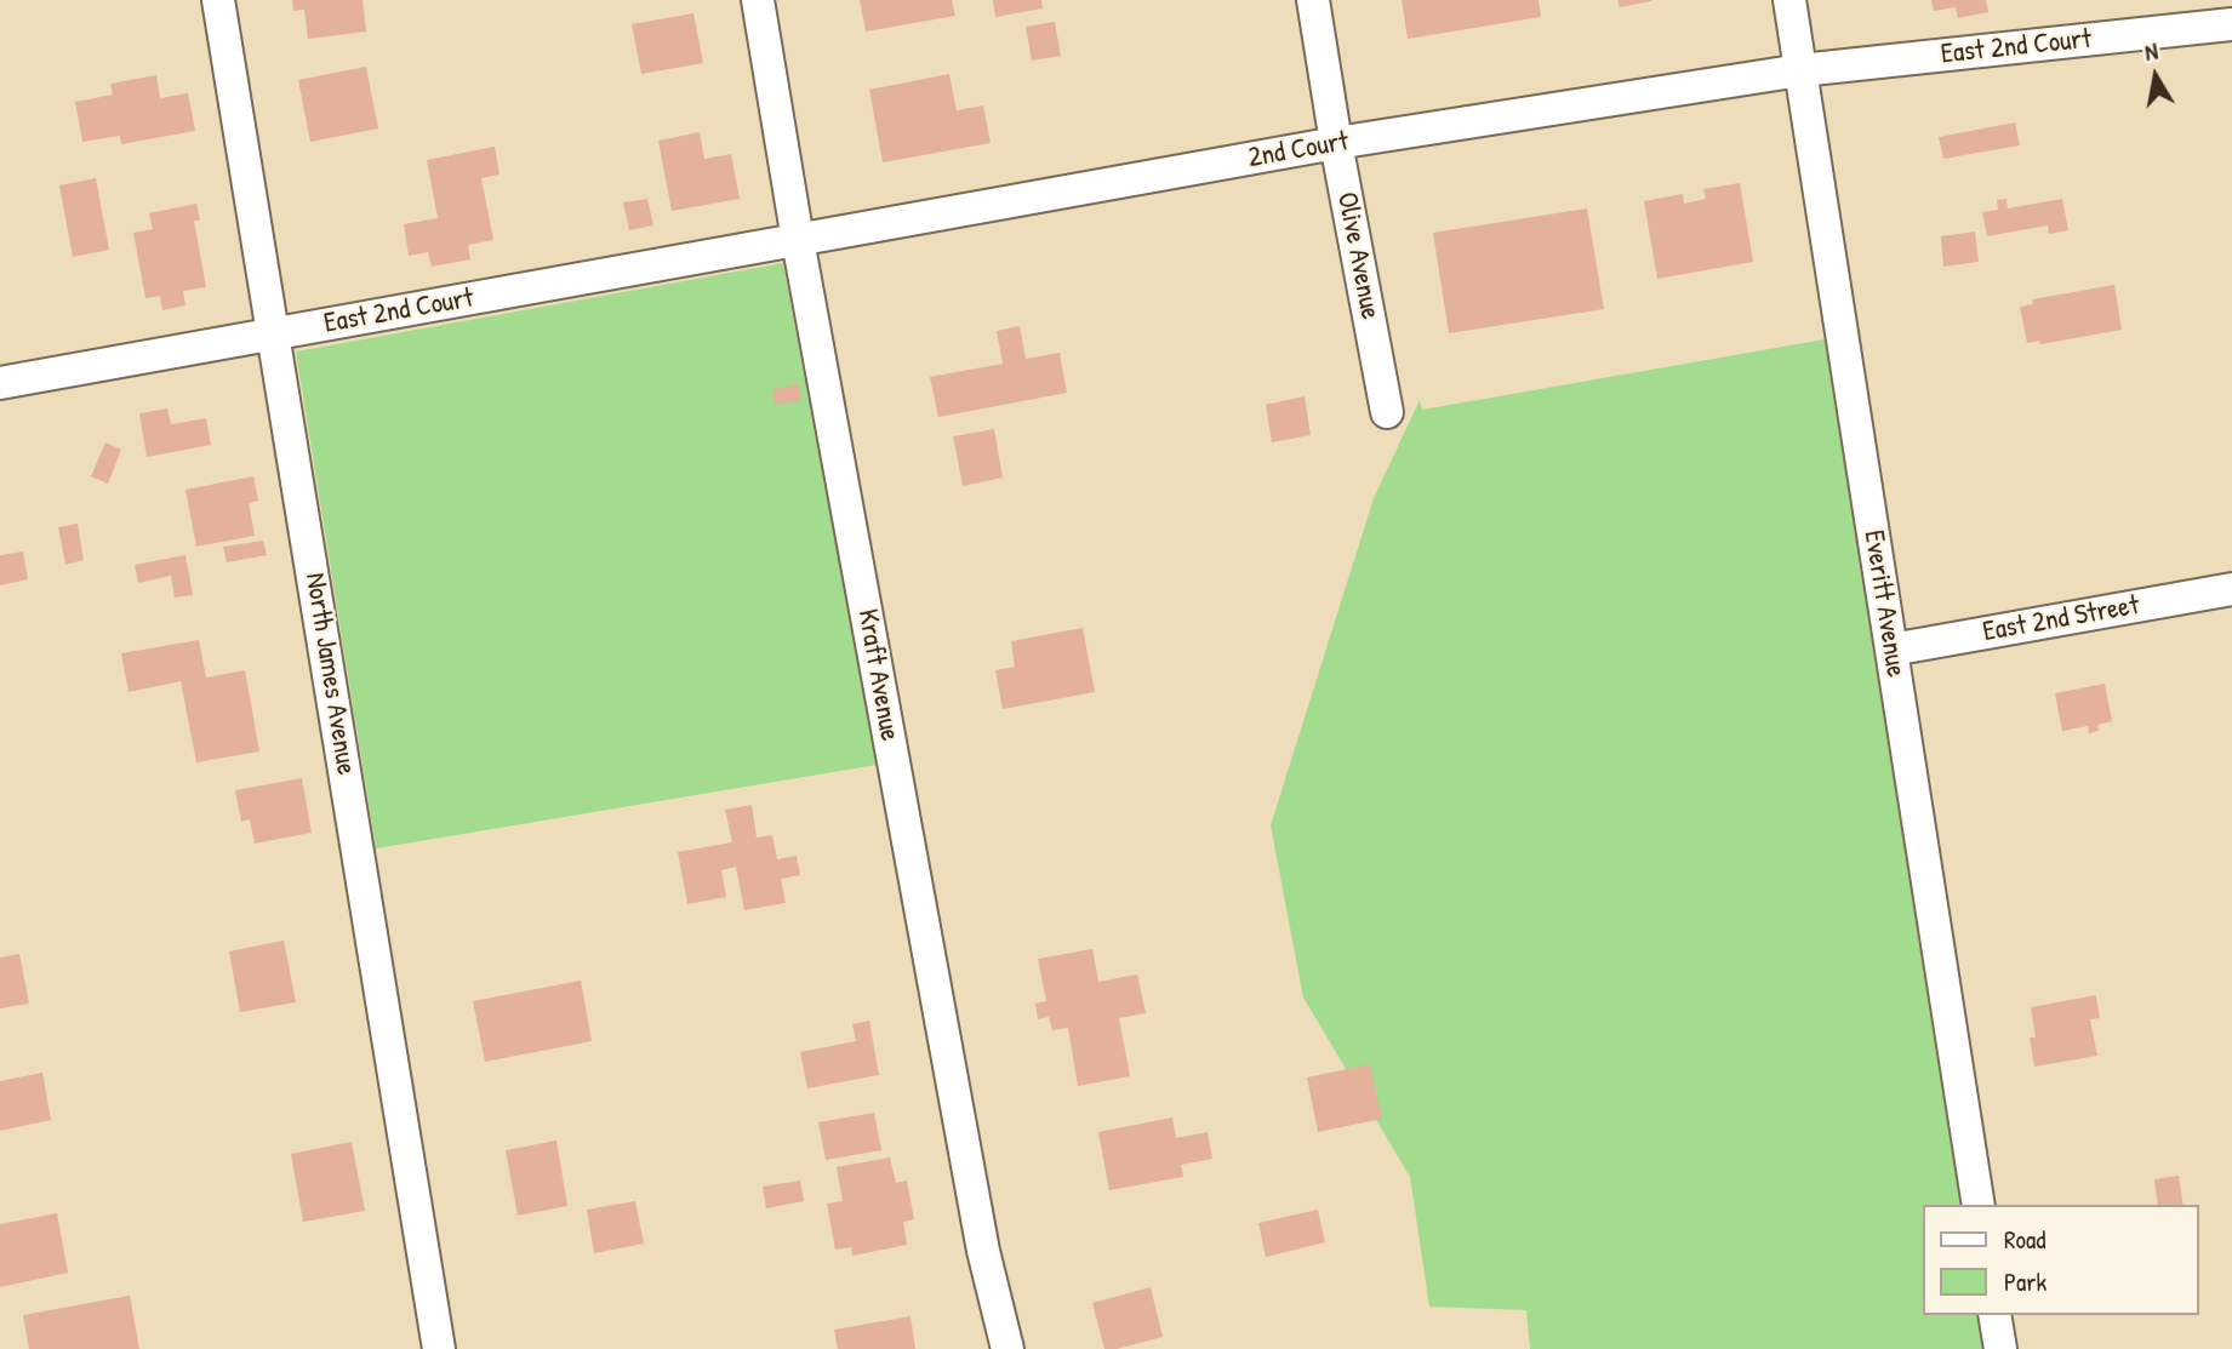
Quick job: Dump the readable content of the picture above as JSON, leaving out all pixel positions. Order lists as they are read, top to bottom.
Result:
{
  "streets": {
    "street": [
      "East 2nd Court",
      "2nd Court",
      "Olive Avenue",
      "Everitt Avenue",
      "East 2nd Street",
      "North James Avenue",
      "Kraft Avenue"
    ]
  },
  "crossings": [
    ["East 2nd Court", "2nd Court"],
    ["East 2nd Court", "Everitt Avenue"],
    ["East 2nd Court", "North James Avenue"],
    ["East 2nd Court", "Kraft Avenue"],
    ["2nd Court", "Olive Avenue"],
    ["2nd Court", "Everitt Avenue"],
    ["2nd Court", "Kraft Avenue"],
    ["Everitt Avenue", "East 2nd Street"]
  ],
  "legend": ["Road", "Park"],
  "north": "top"
}
